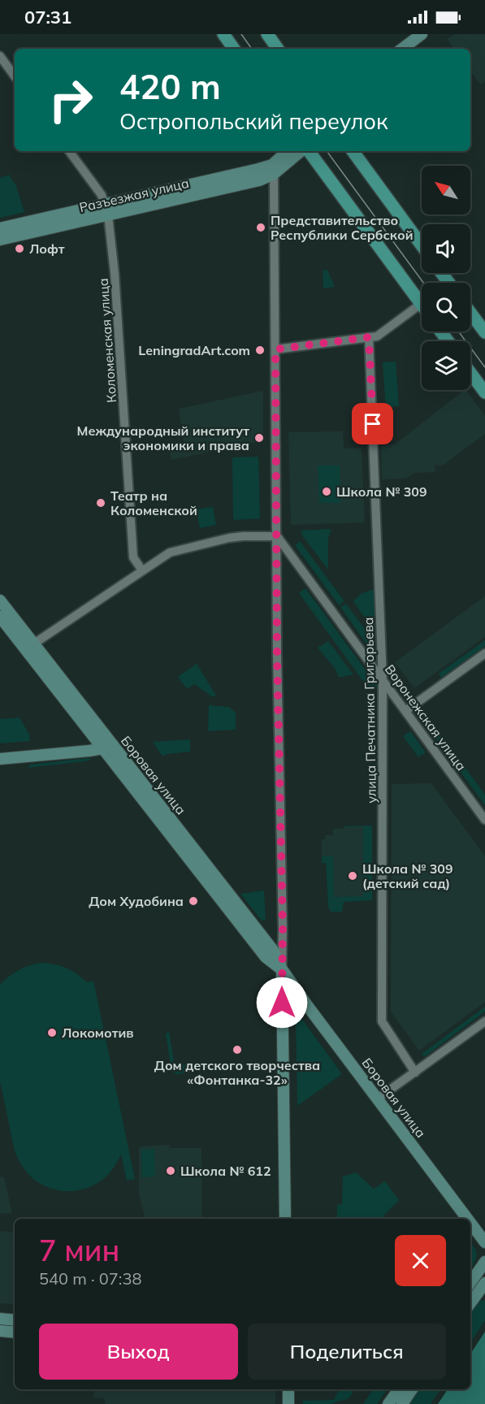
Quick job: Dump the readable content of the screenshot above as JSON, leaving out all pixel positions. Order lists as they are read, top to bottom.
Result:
{
  "streets": {
    "street": [
      "Разъезжая улица",
      "Коломенская улица",
      "улица Печатника Григорьева",
      "Воронежская улица",
      "Боровая улица"
    ]
  },
  "crossings": [
    ["Разъезжая улица", "Коломенская улица"],
    ["улица Печатника Григорьева", "Воронежская улица"]
  ],
  "places": [
    "Представительство Республики Сербской",
    "Лофт",
    "LeningradArt.com",
    "Международный институт экономики и права",
    "Школа № 309",
    "Театр на Коломенской",
    "Школа № 309 (детский сад)",
    "Дом Худобина",
    "Локомотив",
    "Дом детского творчества «Фонтанка-32»",
    "Школа № 612"
  ],
  "north": "top left",
  "page": {
    "status": "07:31",
    "turn": ["420 m", "Остропольский переулок"],
    "heading": ["7 мин", "540 m · 07:38"],
    "buttons": ["Выход", "Поделиться"]
  }
}
